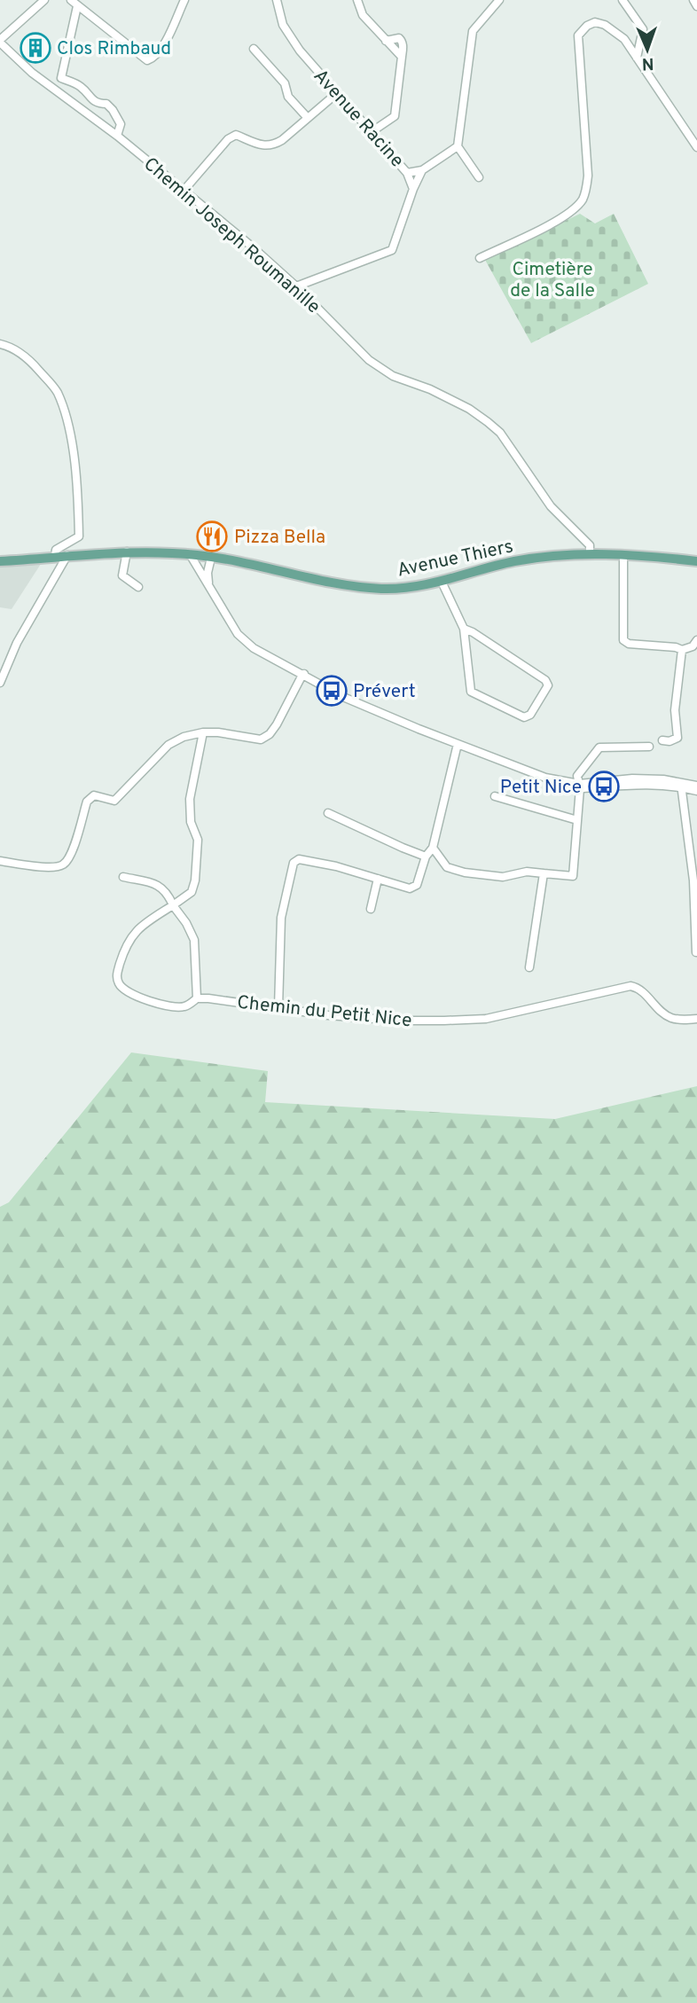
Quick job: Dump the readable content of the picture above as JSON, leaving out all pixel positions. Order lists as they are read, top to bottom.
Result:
{
  "streets": {
    "main road": ["Avenue Thiers"],
    "street": ["Avenue Racine", "Chemin Joseph Roumanille", "Chemin du Petit Nice"]
  },
  "crossings": [
    ["Avenue Racine", "Chemin Joseph Roumanille"],
    ["Chemin Joseph Roumanille", "Avenue Thiers"]
  ],
  "parks": ["Cimetière de la Salle"],
  "places": {
    "building": ["Clos Rimbaud"],
    "restaurant": ["Pizza Bella"],
    "bus stop": ["Prévert", "Petit Nice"]
  },
  "north": "bottom"
}
